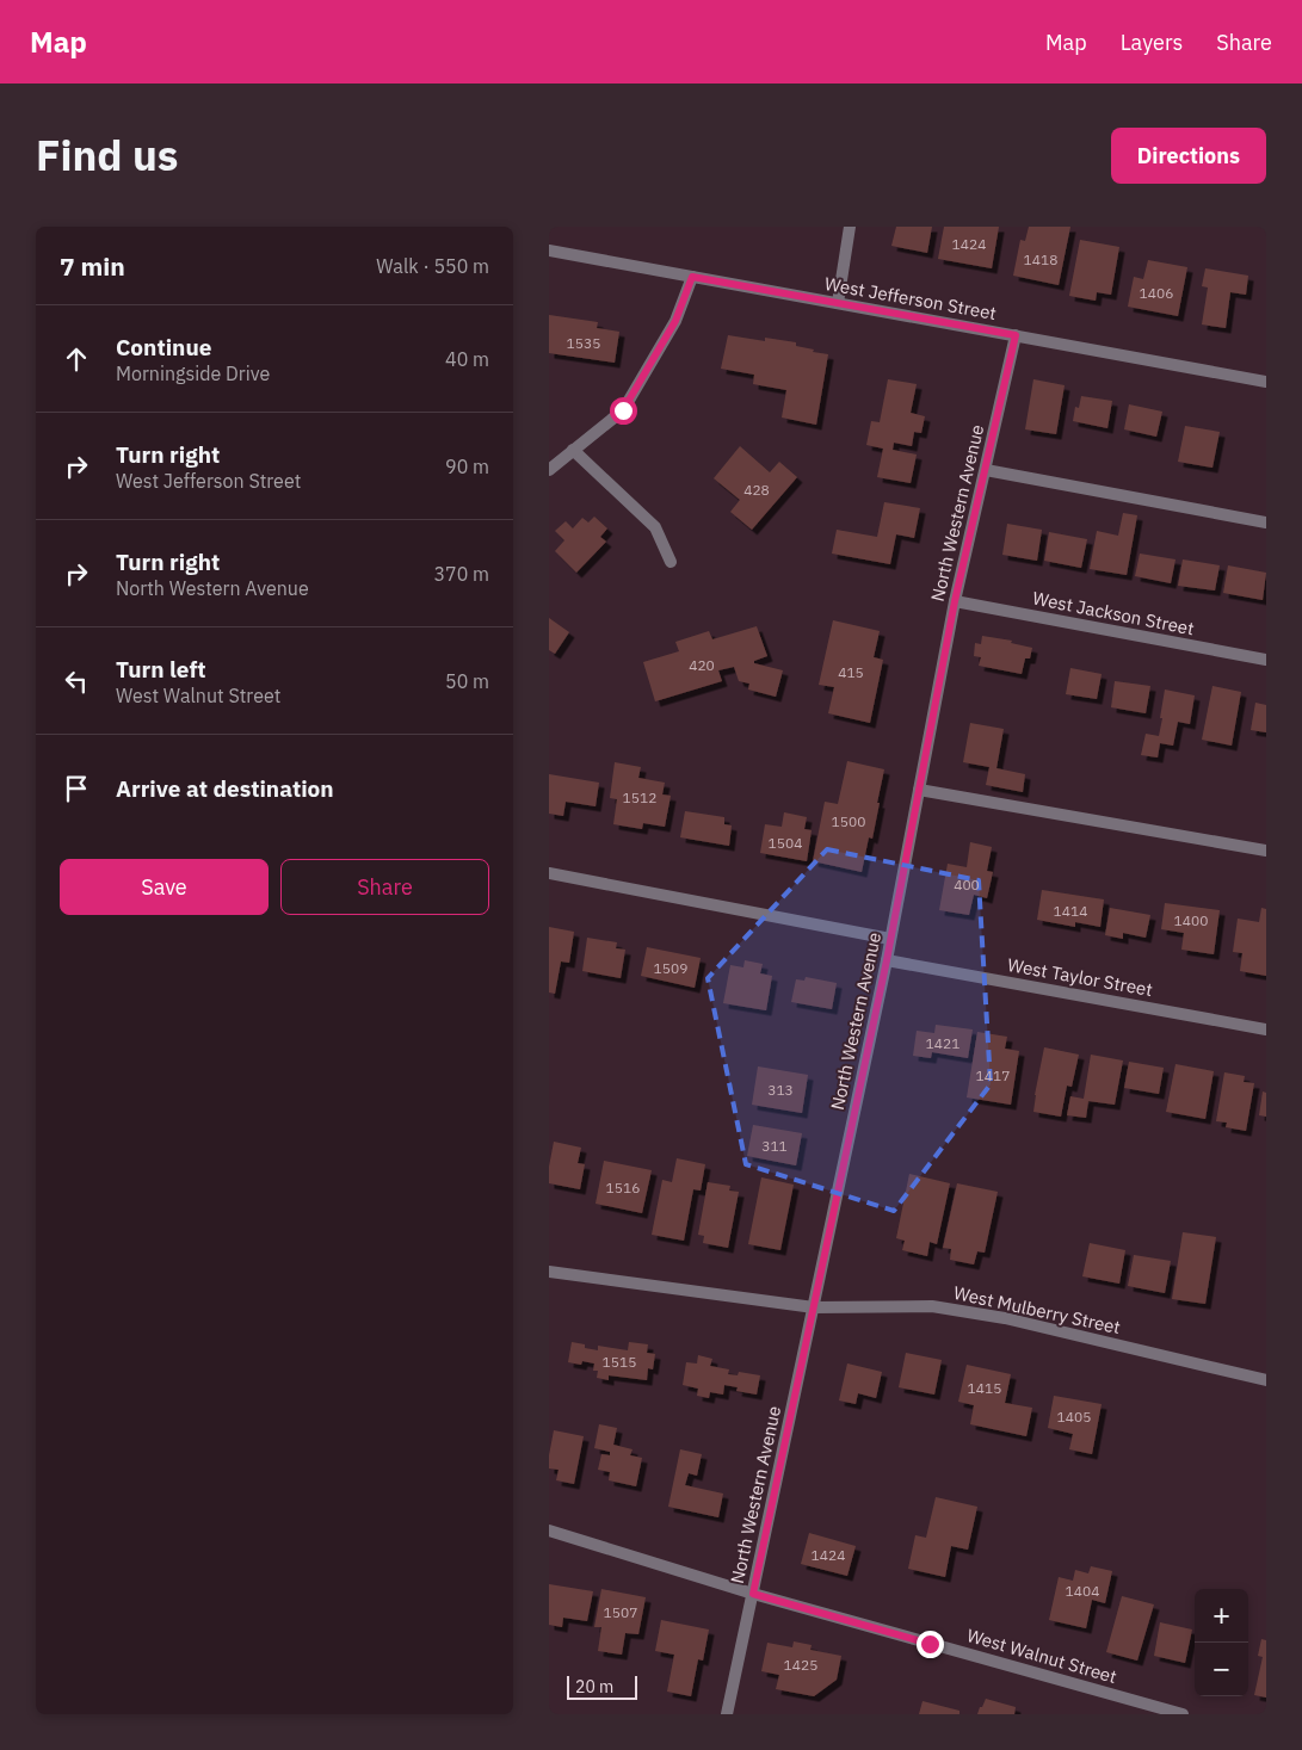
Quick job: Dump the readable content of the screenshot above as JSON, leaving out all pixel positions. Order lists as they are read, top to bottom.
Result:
{
  "streets": {
    "street": [
      "West Jefferson Street",
      "North Western Avenue",
      "West Jackson Street",
      "West Taylor Street",
      "West Mulberry Street",
      "West Walnut Street"
    ]
  },
  "crossings": [
    ["West Jefferson Street", "North Western Avenue"],
    ["North Western Avenue", "West Jackson Street"],
    ["North Western Avenue", "West Taylor Street"],
    ["North Western Avenue", "West Mulberry Street"],
    ["North Western Avenue", "West Walnut Street"]
  ],
  "house_numbers": [
    "1424",
    "1418",
    "1406",
    "1535",
    "428",
    "420",
    "415",
    "1512",
    "1500",
    "1504",
    "400",
    "1414",
    "1400",
    "1509",
    "1421",
    "1417",
    "313",
    "311",
    "1516",
    "1515",
    "1415",
    "1405",
    "1424",
    "1404",
    "1507",
    "1425"
  ],
  "scale_bar": "20 m",
  "page": {
    "header": "Map",
    "nav": ["Map", "Layers", "Share"],
    "title": "Find us",
    "buttons": [
      "Directions",
      ["Save", "Share"]
    ],
    "heading": ["7 min", "Walk · 550 m"],
    "list": [
      ["Continue", "Morningside Drive", "40 m"],
      ["Turn right", "West Jefferson Street", "90 m"],
      ["Turn right", "North Western Avenue", "370 m"],
      ["Turn left", "West Walnut Street", "50 m"],
      "Arrive at destination"
    ],
    "map_buttons": ["+", "−"],
    "scale": "20 m"
  }
}
